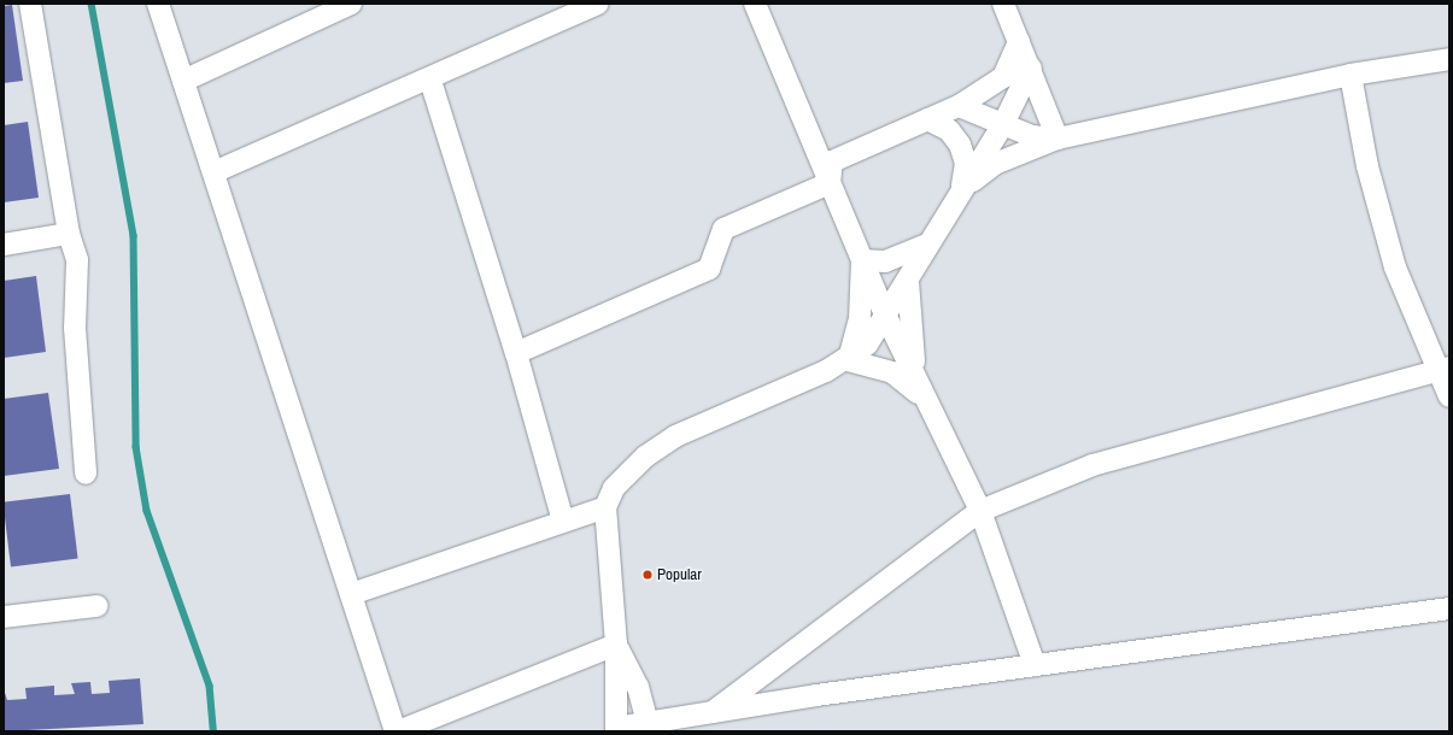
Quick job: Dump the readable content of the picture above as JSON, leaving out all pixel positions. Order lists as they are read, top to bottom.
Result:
{
  "places": ["Popular"]
}
